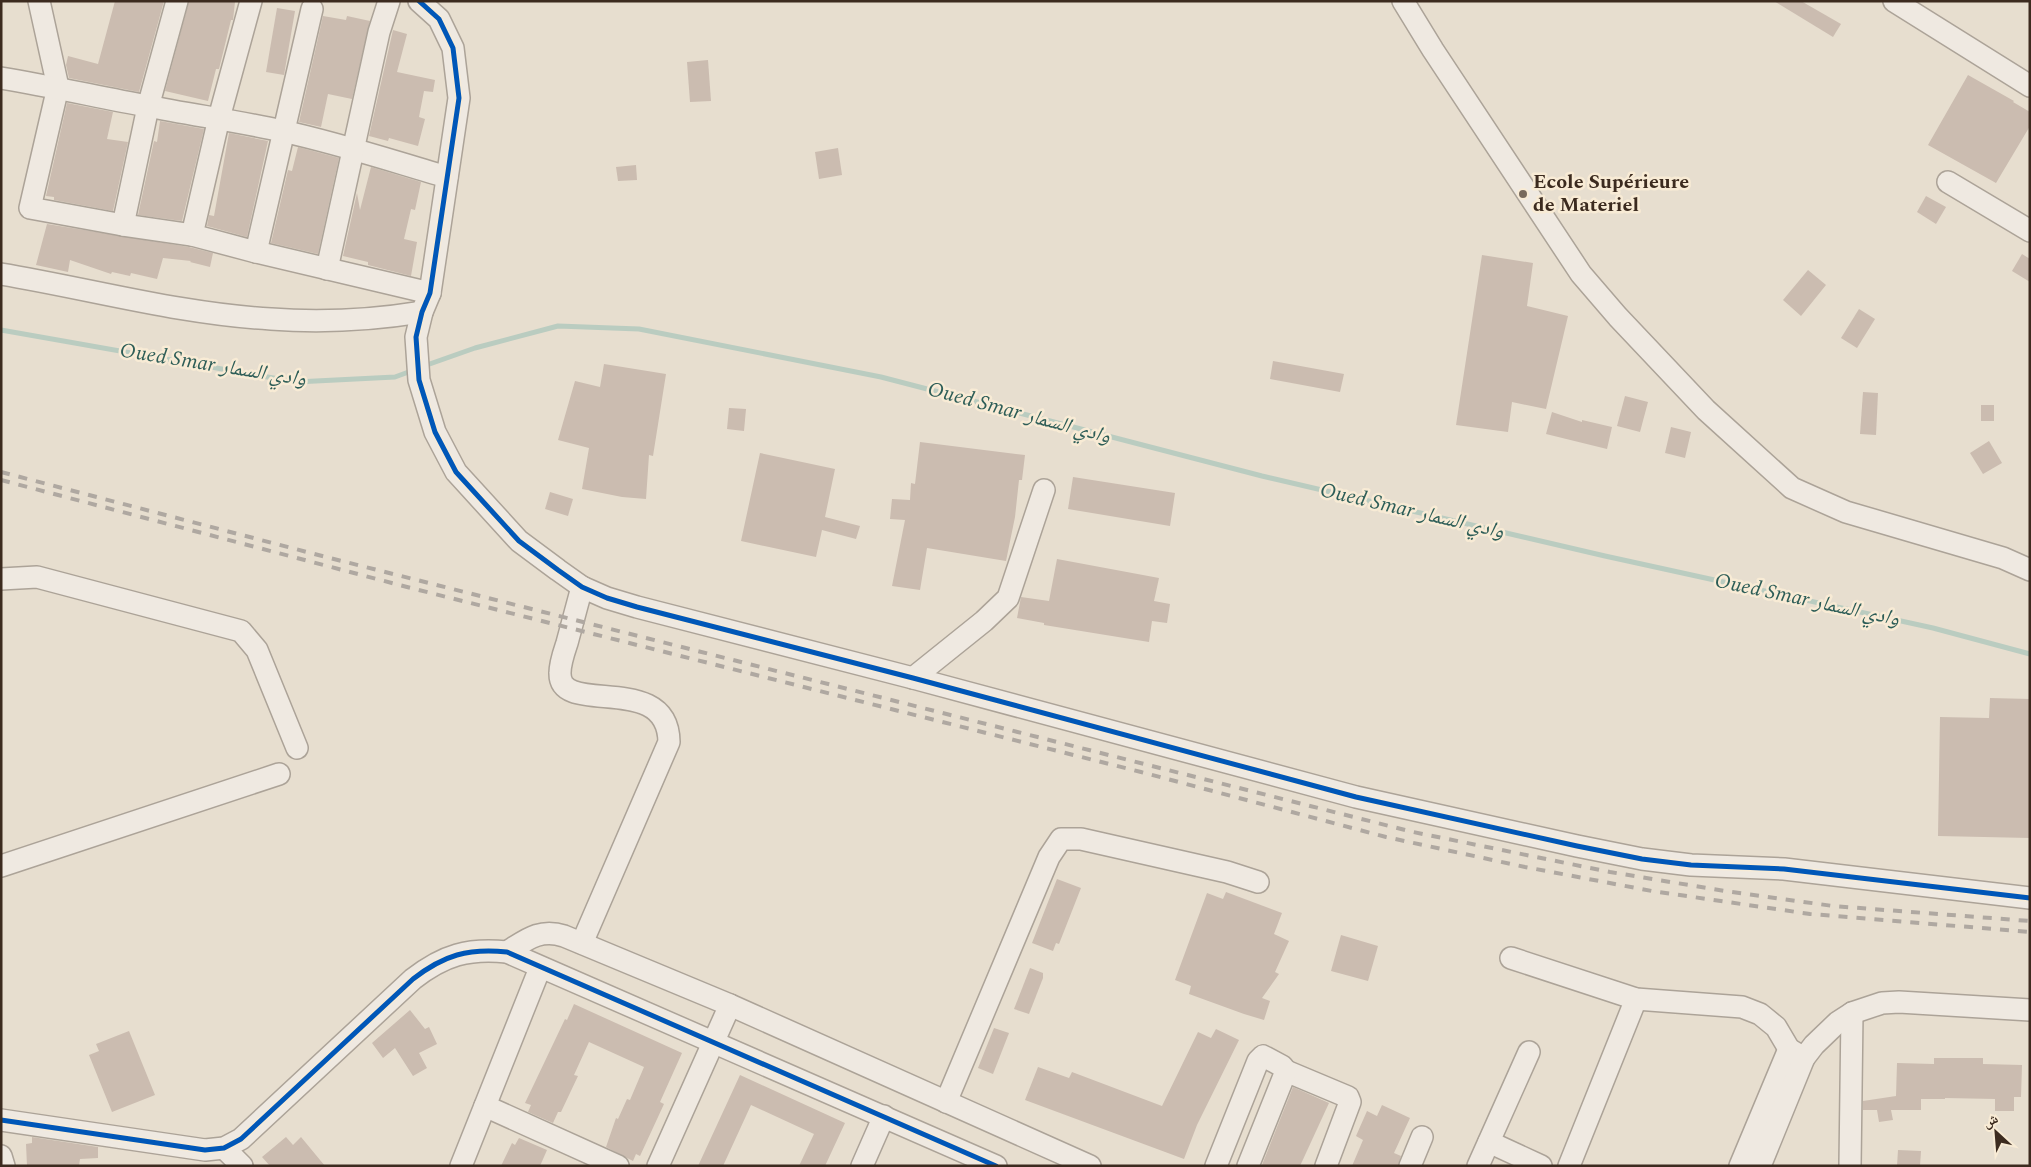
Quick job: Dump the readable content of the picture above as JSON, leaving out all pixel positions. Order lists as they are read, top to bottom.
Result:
{
  "water": ["Oued Smar وادي السمار"],
  "places": ["Ecole Supérieure de Materiel"],
  "north": "top left"
}
